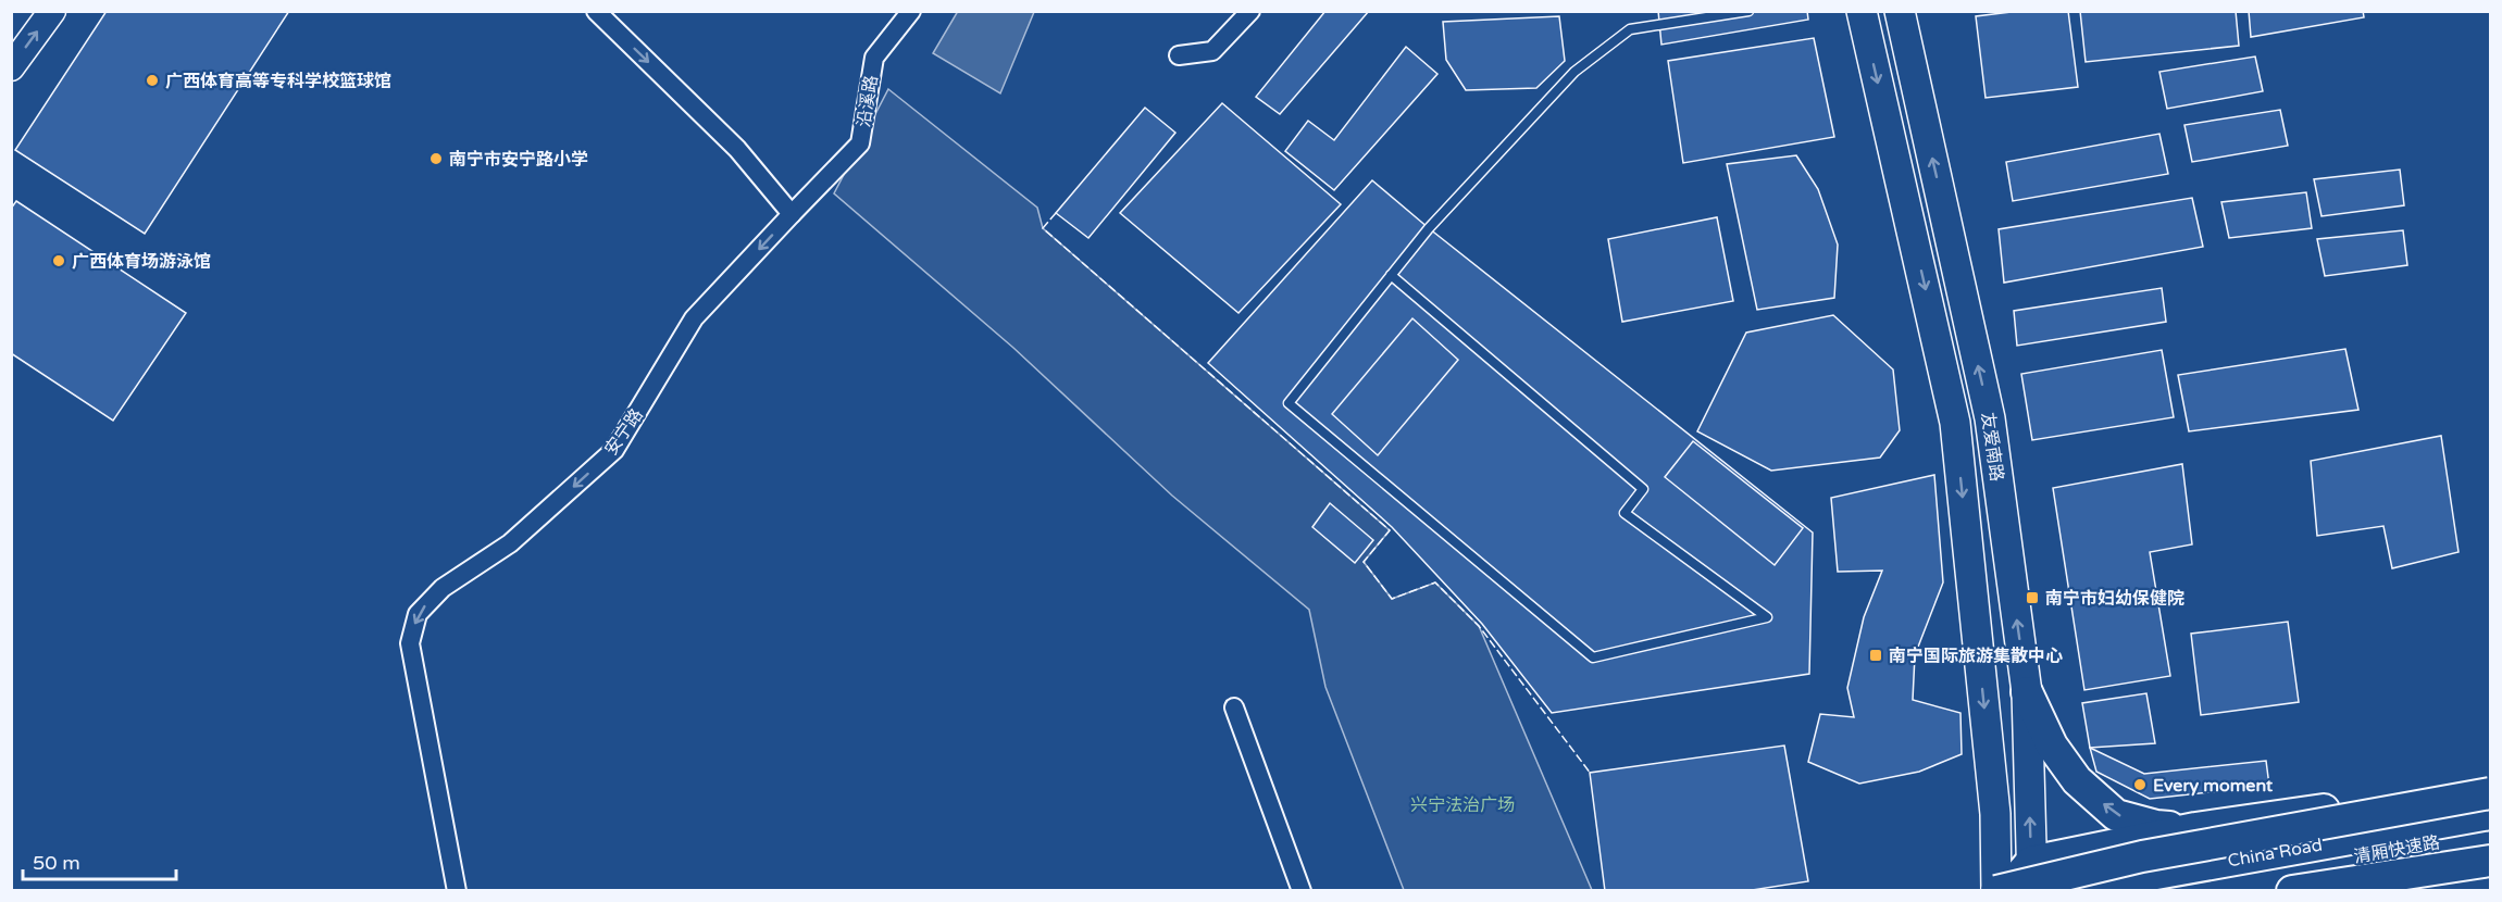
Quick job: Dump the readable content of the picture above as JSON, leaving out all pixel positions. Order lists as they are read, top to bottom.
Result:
{
  "streets": {
    "highway": ["清厢快速路", "China Road"],
    "main road": ["友爱南路"],
    "street": ["沿溪路", "安宁路"]
  },
  "crossings": [
    ["沿溪路", "安宁路"]
  ],
  "one_way": ["安宁路"],
  "parks": ["兴宁法治广场"],
  "places": {
    "other": [
      "广西体育高等专科学校篮球馆",
      "南宁市安宁路小学",
      "广西体育场游泳馆",
      "Every moment"
    ],
    "transit": ["南宁市妇幼保健院", "南宁国际旅游集散中心"]
  },
  "scale_bar": "50 m"
}
